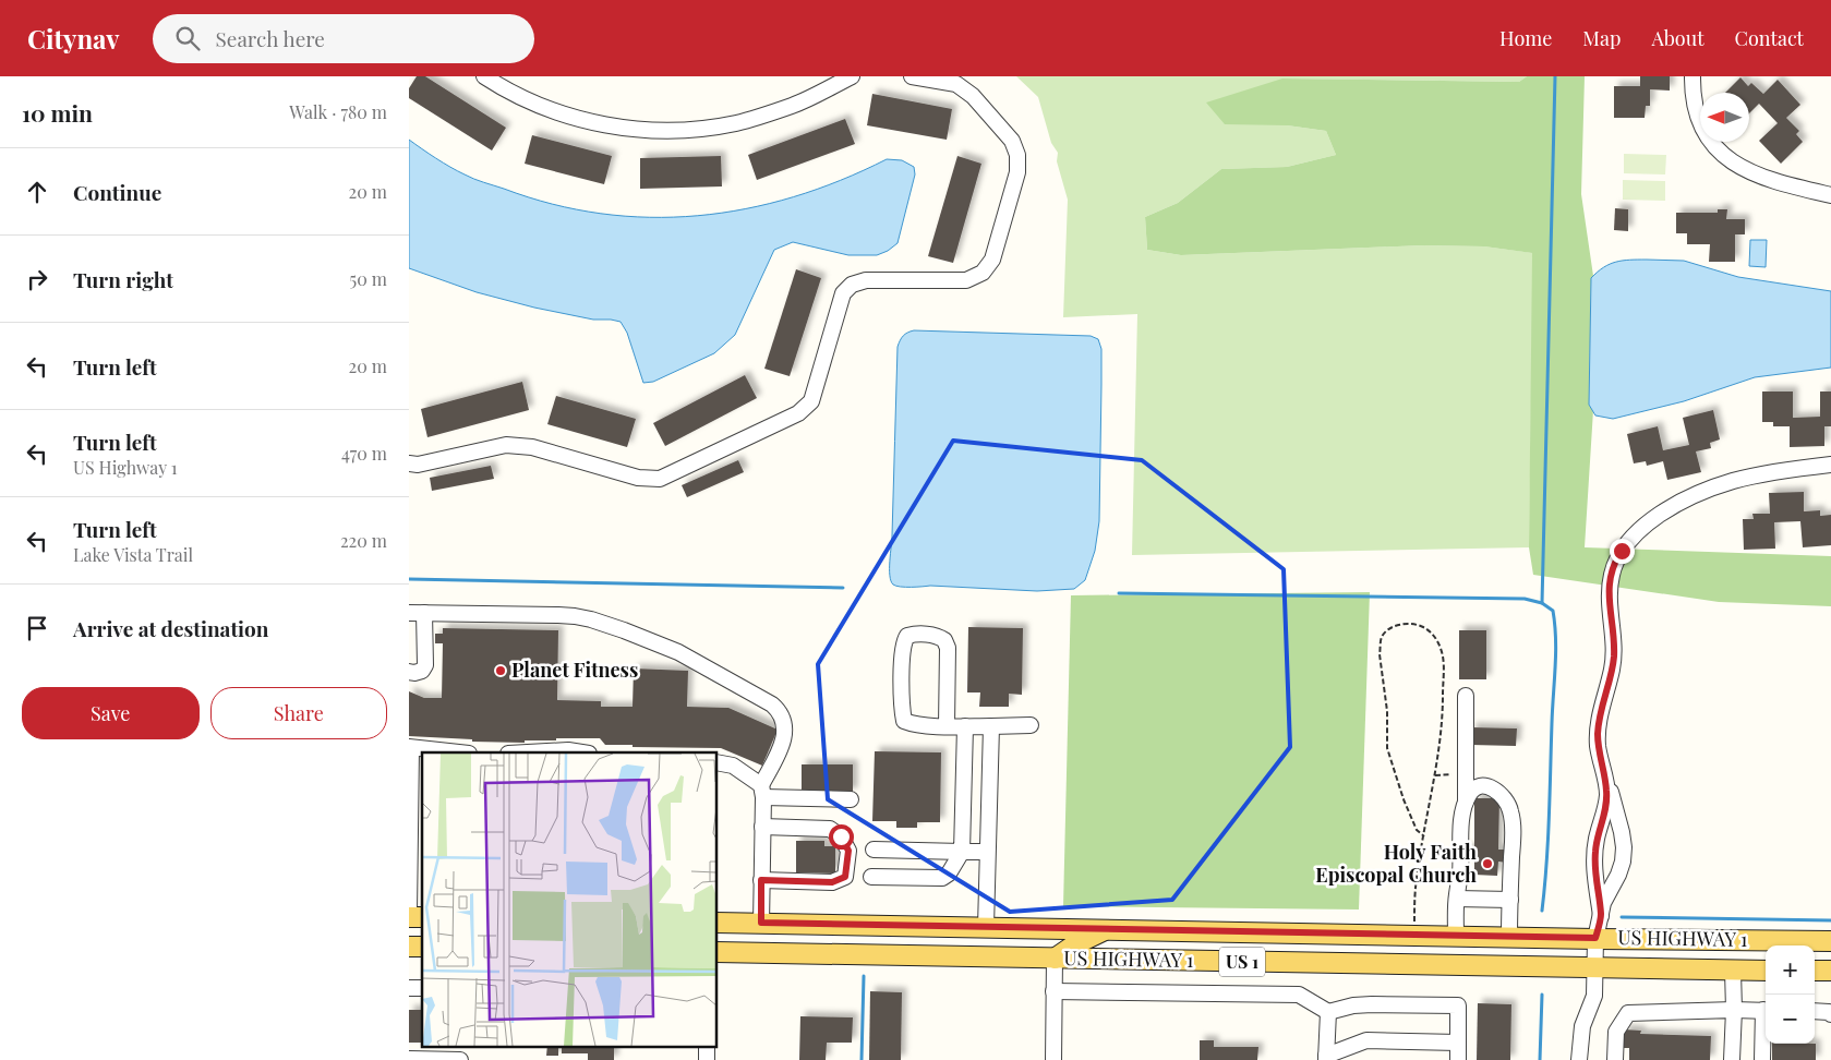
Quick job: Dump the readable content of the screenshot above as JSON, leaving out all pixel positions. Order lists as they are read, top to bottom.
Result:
{
  "streets": {
    "main road": ["US HIGHWAY 1", "US 1"]
  },
  "places": ["Planet Fitness", "Holy Faith Episcopal Church"],
  "north": "left",
  "page": {
    "header": "Citynav",
    "search": "Search here",
    "nav": [
      "Home",
      "Map",
      "About",
      "Contact"
    ],
    "heading": ["10 min", "Walk · 780 m"],
    "list": [
      ["Continue", "20 m"],
      ["Turn right", "50 m"],
      ["Turn left", "20 m"],
      ["Turn left", "US Highway 1", "470 m"],
      ["Turn left", "Lake Vista Trail", "220 m"],
      "Arrive at destination"
    ],
    "buttons": ["Save", "Share"],
    "map_buttons": ["+", "−"]
  }
}
